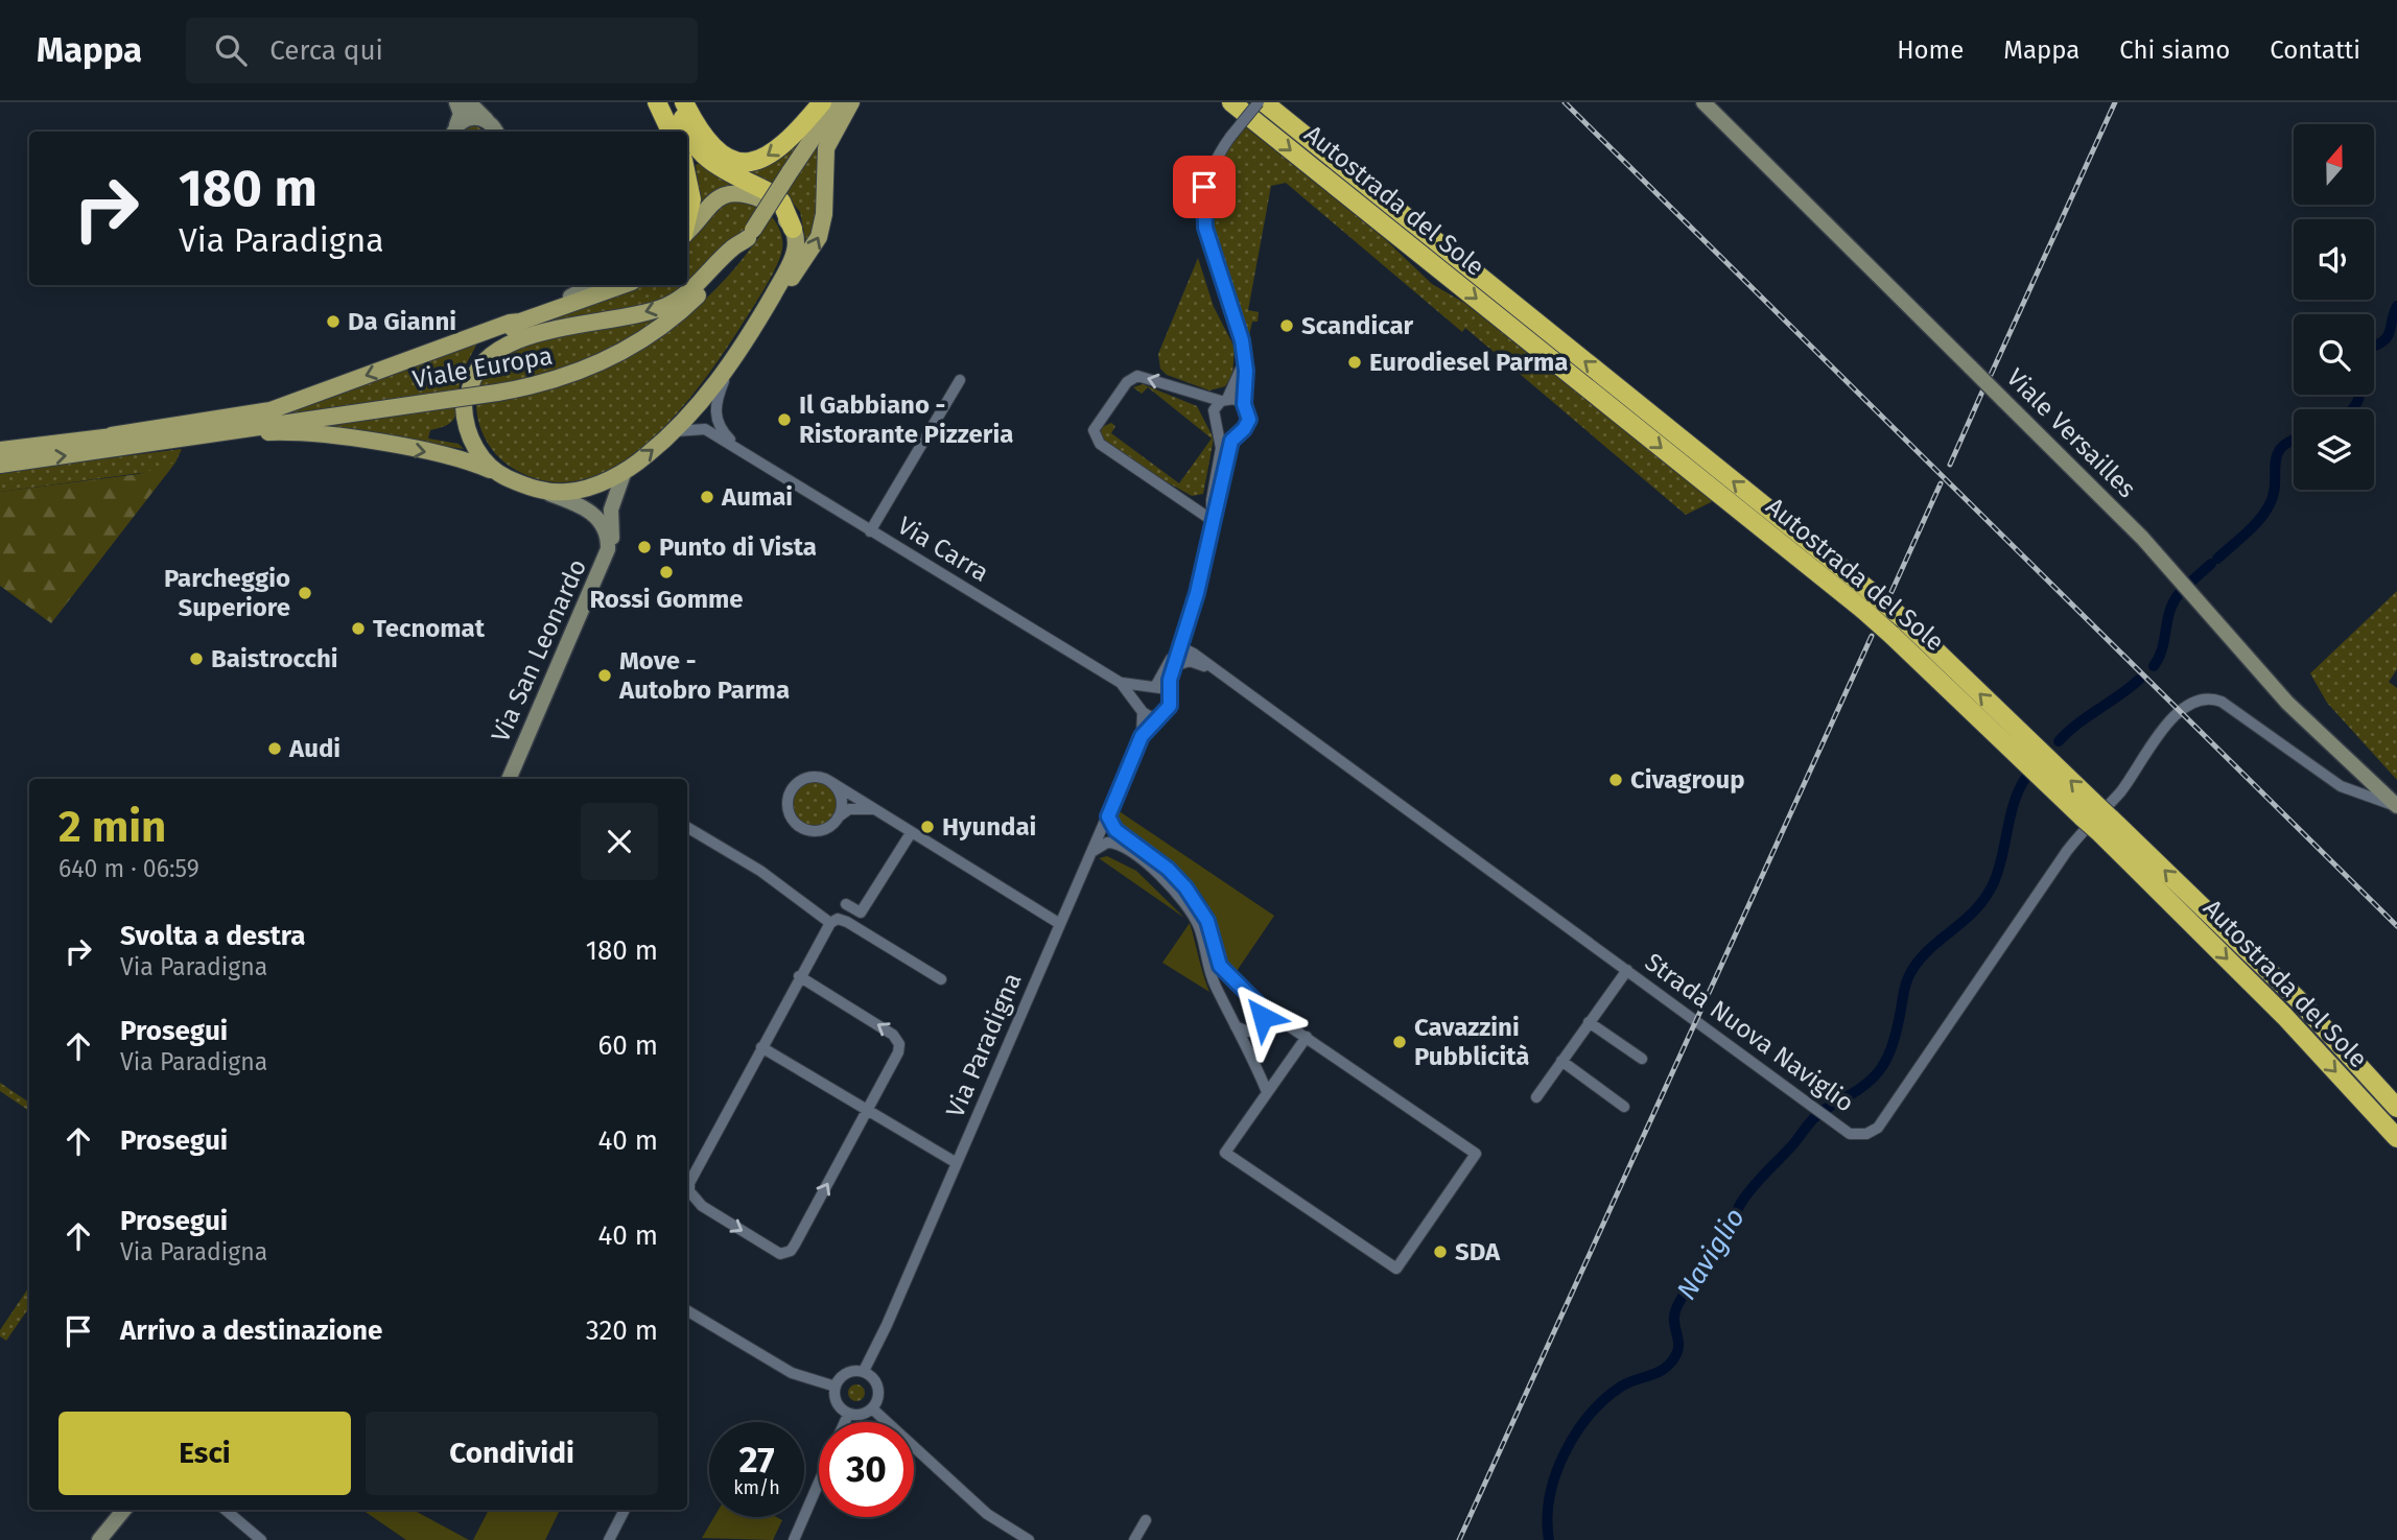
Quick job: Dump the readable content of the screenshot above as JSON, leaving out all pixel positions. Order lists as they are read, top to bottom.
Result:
{
  "streets": {
    "highway": ["Autostrada del Sole"],
    "main road": ["Viale Europa"],
    "street": [
      "Viale Versailles",
      "Via Carra",
      "Via San Leonardo",
      "Strada Nuova Naviglio",
      "Via Paradigna"
    ]
  },
  "crossings": [
    ["Viale Europa", "Via Carra"],
    ["Viale Europa", "Via San Leonardo"],
    ["Viale Versailles", "Strada Nuova Naviglio"]
  ],
  "water": ["Naviglio"],
  "places": [
    "Da Gianni",
    "Scandicar",
    "Eurodiesel Parma",
    "Il Gabbiano - Ristorante Pizzeria",
    "Aumai",
    "Punto di Vista",
    "Rossi Gomme",
    "Parcheggio Superiore",
    "Tecnomat",
    "Baistrocchi",
    "Move - Autobro Parma",
    "Audi",
    "Civagroup",
    "Hyundai",
    "Cavazzini Pubblicità",
    "SDA"
  ],
  "north": "top",
  "page": {
    "header": "Mappa",
    "search": "Cerca qui",
    "nav": [
      "Home",
      "Mappa",
      "Chi siamo",
      "Contatti"
    ],
    "turn": ["180 m", "Via Paradigna"],
    "heading": ["2 min", "640 m · 06:59"],
    "list": [
      {
        "name": "Svolta a destra",
        "note": "Via Paradigna",
        "value": "180 m"
      },
      {
        "name": "Prosegui",
        "note": "Via Paradigna",
        "value": "60 m"
      },
      {
        "name": "Prosegui",
        "value": "40 m"
      },
      {
        "name": "Prosegui",
        "note": "Via Paradigna",
        "value": "40 m"
      },
      {
        "name": "Arrivo a destinazione",
        "value": "320 m"
      }
    ],
    "buttons": ["Esci", "Condividi"],
    "speed": "27 km/h",
    "limit": "30"
  }
}
